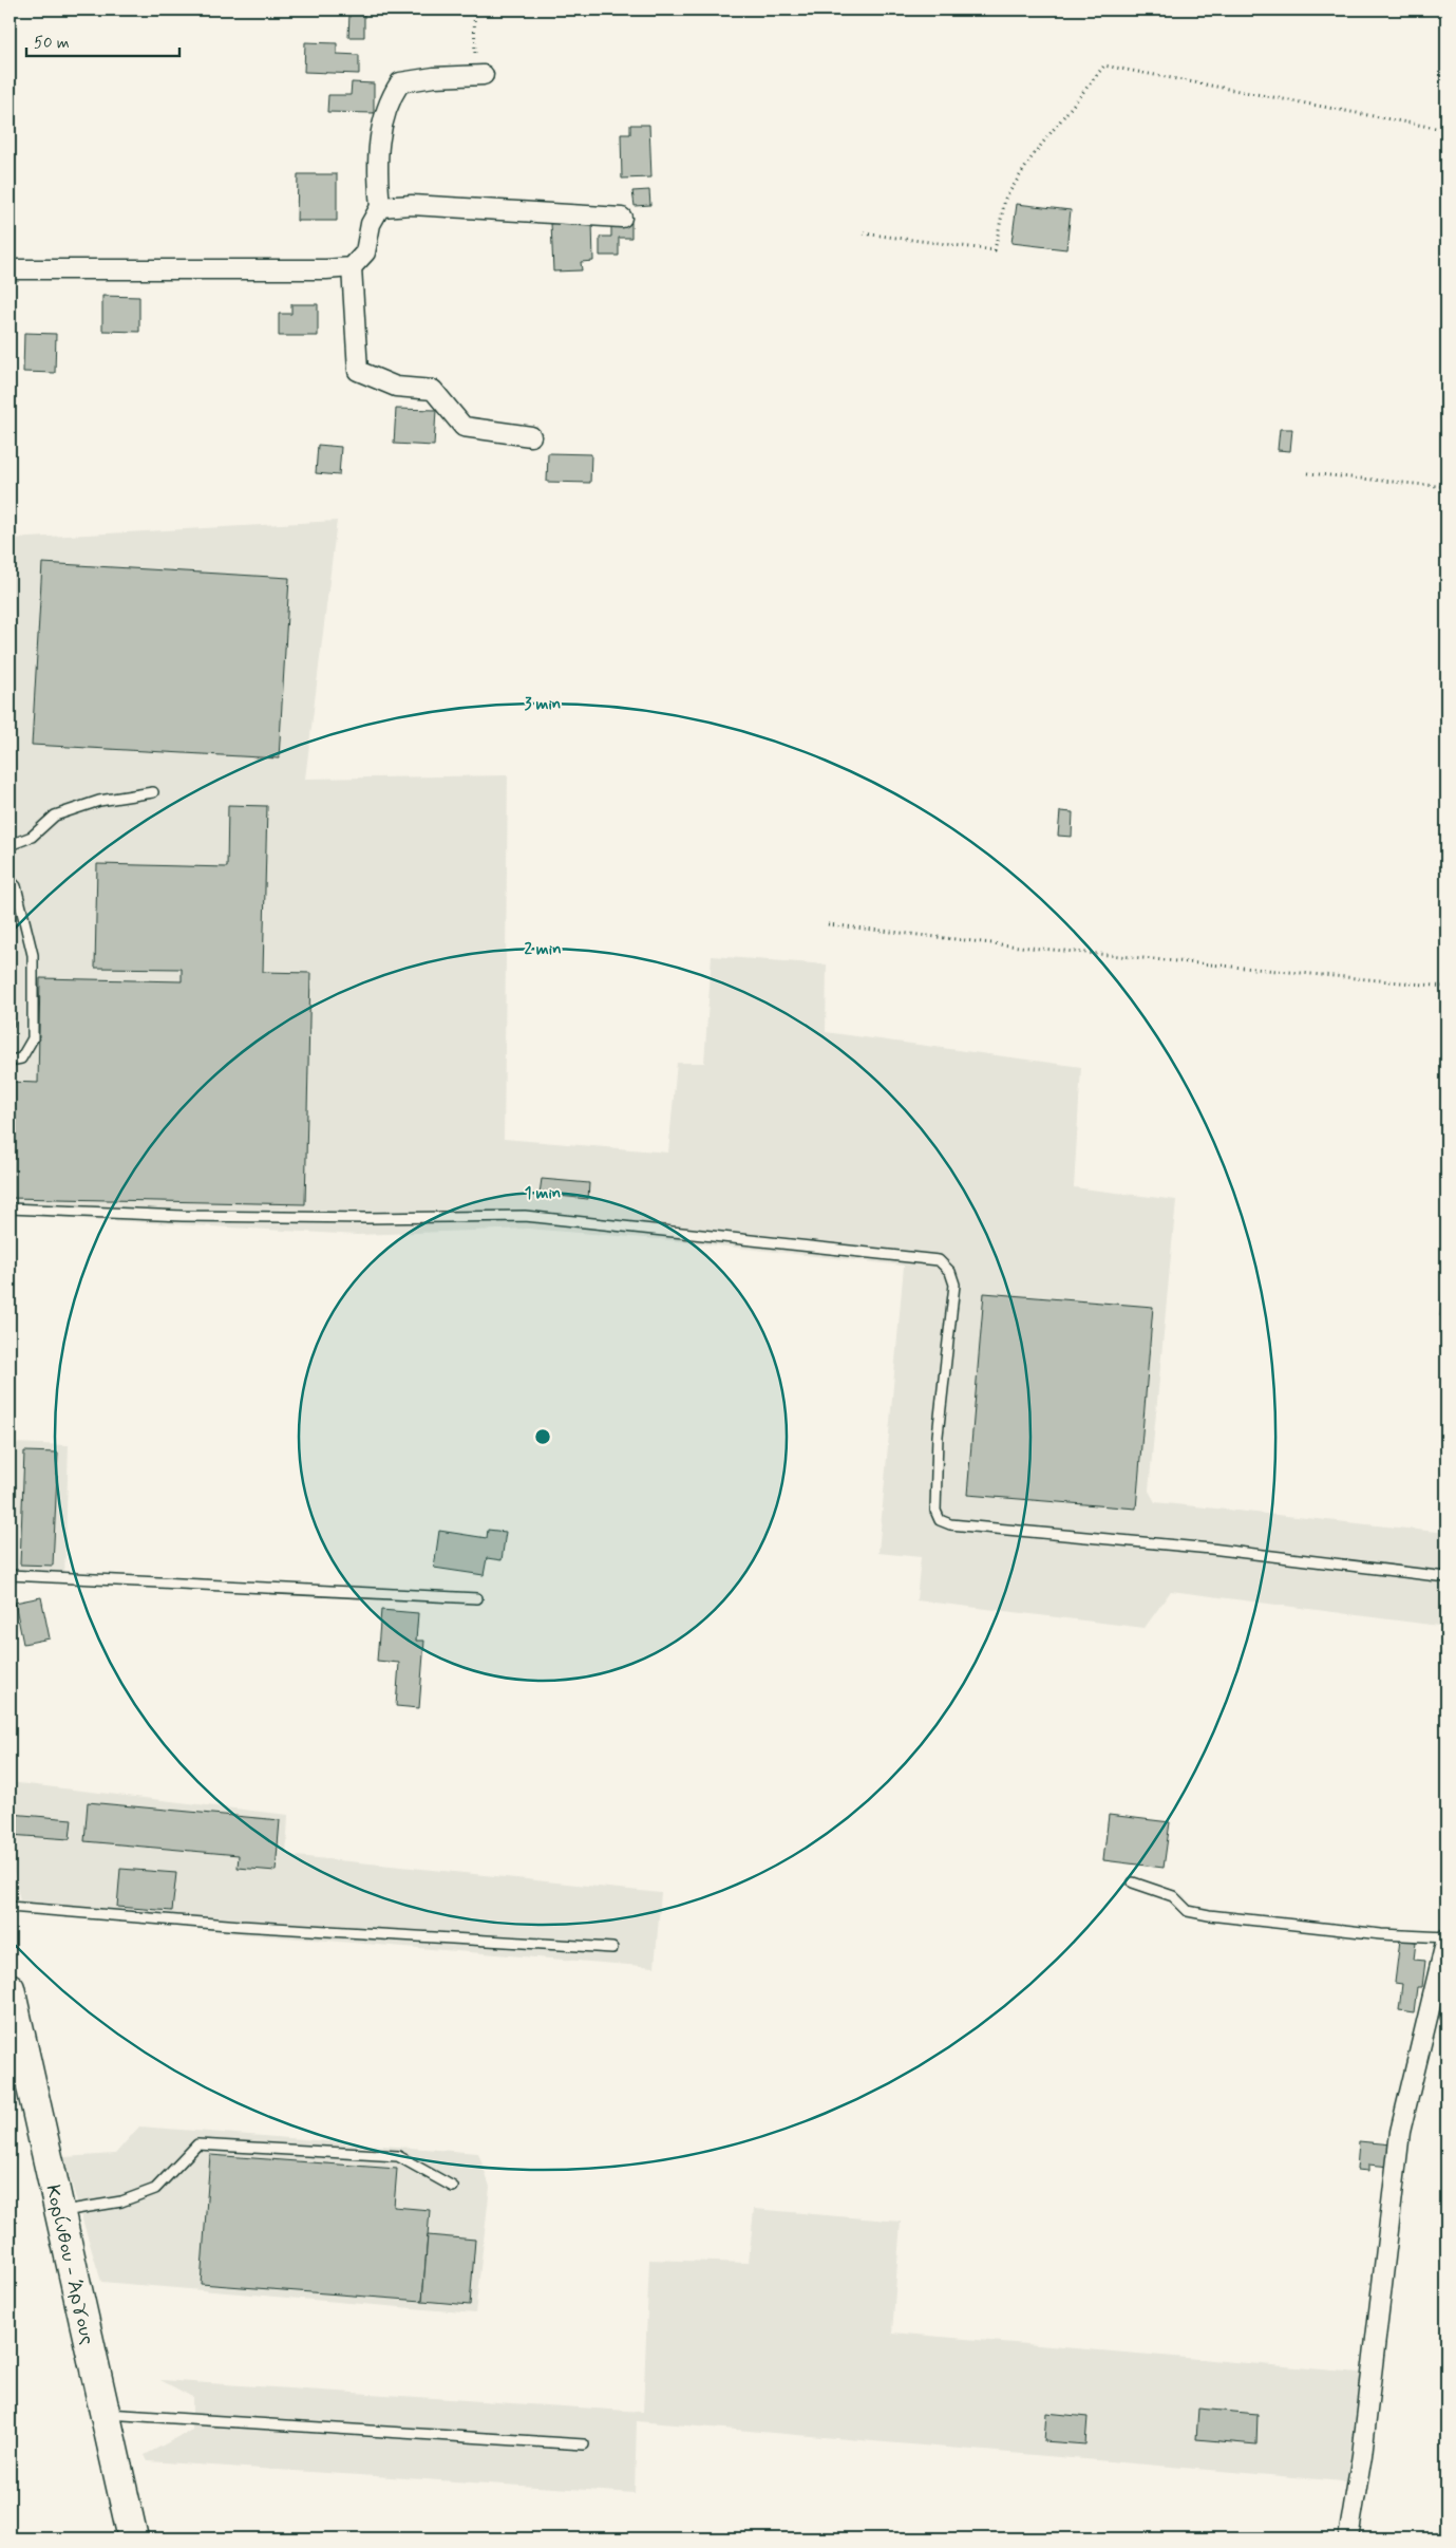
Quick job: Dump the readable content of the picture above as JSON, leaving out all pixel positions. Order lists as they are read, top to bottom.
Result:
{
  "streets": {
    "main road": ["Κορίνθου - Άργους"]
  },
  "scale_bar": "50 m",
  "rings": ["3 min", "2 min", "1 min"]
}
